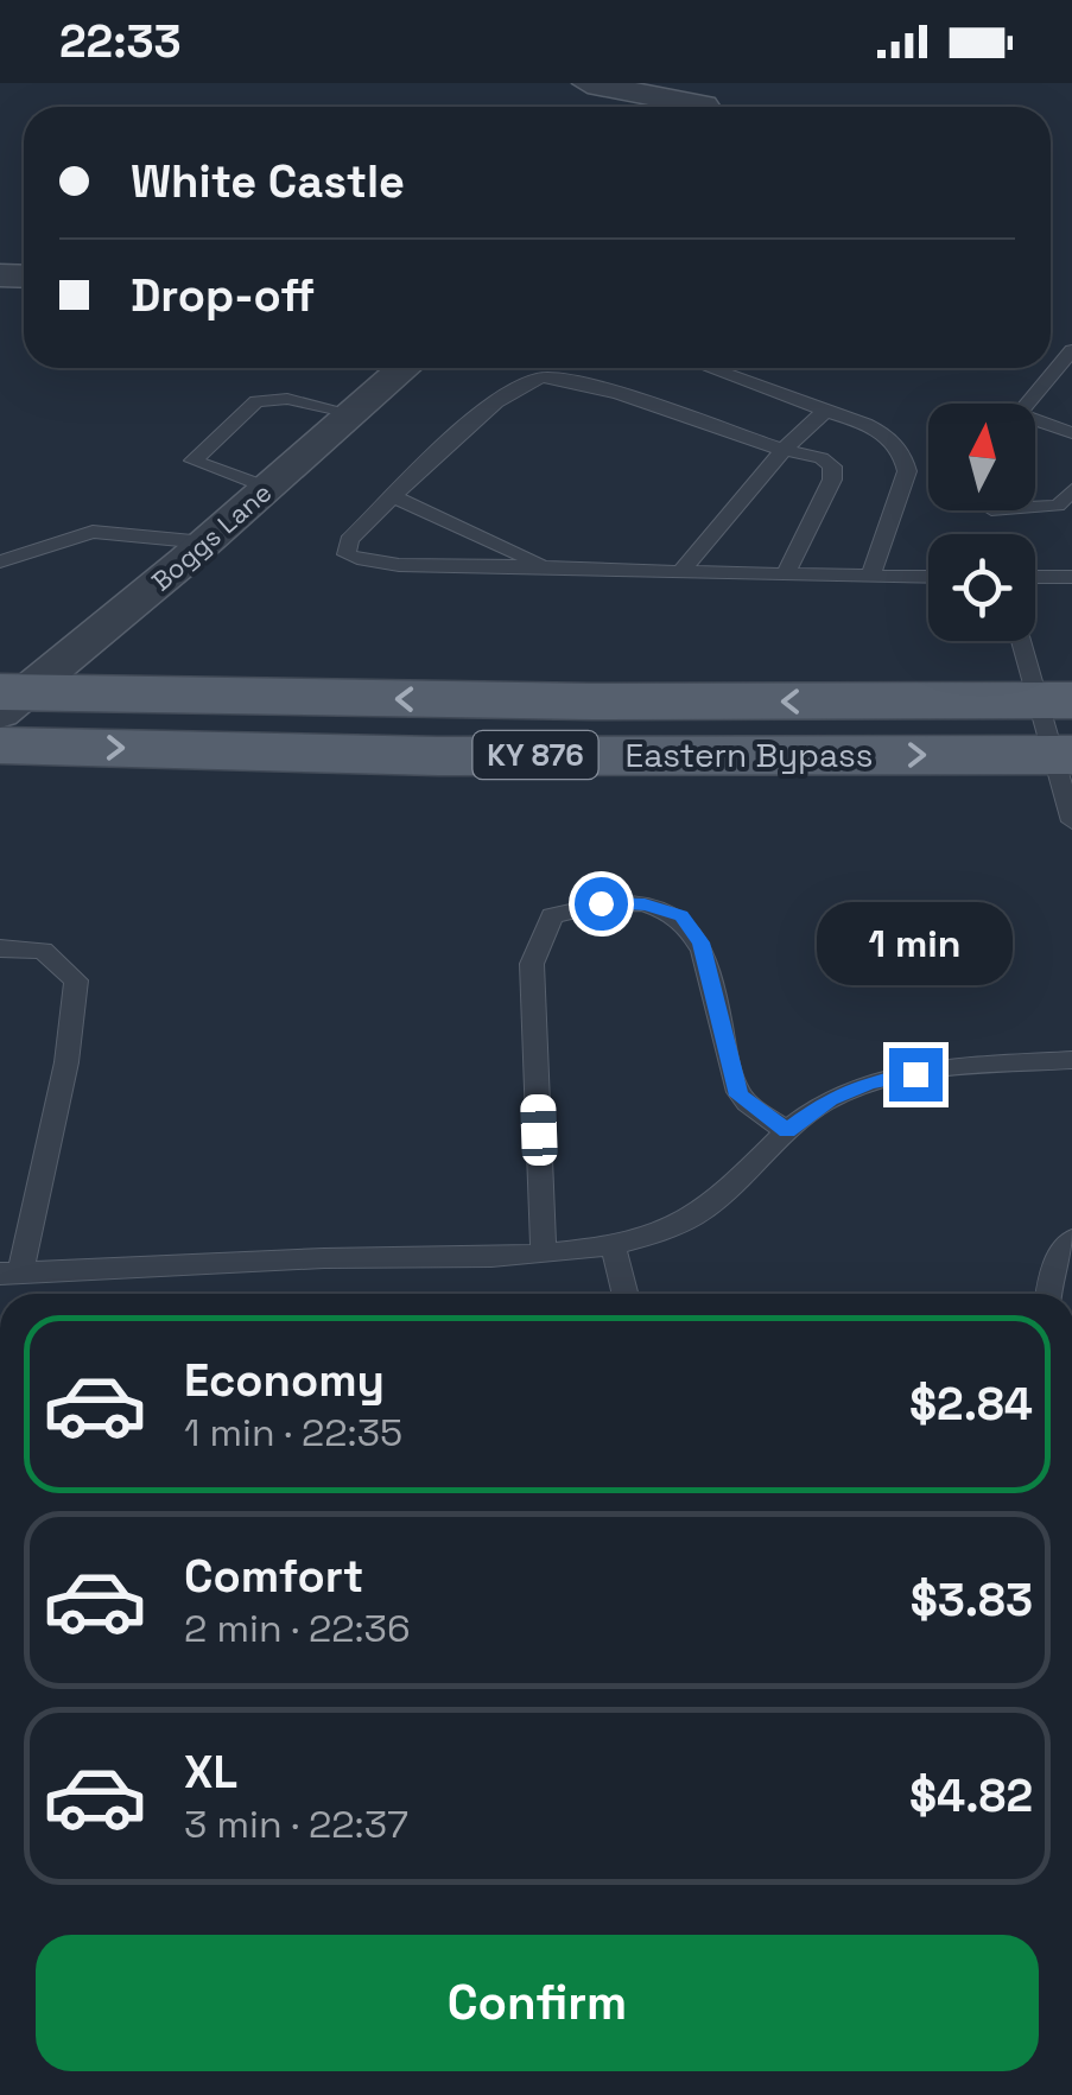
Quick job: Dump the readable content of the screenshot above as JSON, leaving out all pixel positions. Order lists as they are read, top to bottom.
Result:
{
  "streets": {
    "main road": ["KY 876", "Eastern Bypass"],
    "street": ["Boggs Lane"]
  },
  "crossings": [
    ["Boggs Lane", "Eastern Bypass"]
  ],
  "north": "top",
  "page": {
    "status": "22:33",
    "banner": ["White Castle", "Drop-off"],
    "bubble": "1 min",
    "list": [
      {
        "name": "Economy",
        "note": "1 min · 22:35",
        "value": "$2.84"
      },
      {
        "name": "Comfort",
        "note": "2 min · 22:36",
        "value": "$3.83"
      },
      {
        "name": "XL",
        "note": "3 min · 22:37",
        "value": "$4.82"
      }
    ],
    "buttons": "Confirm"
  }
}
